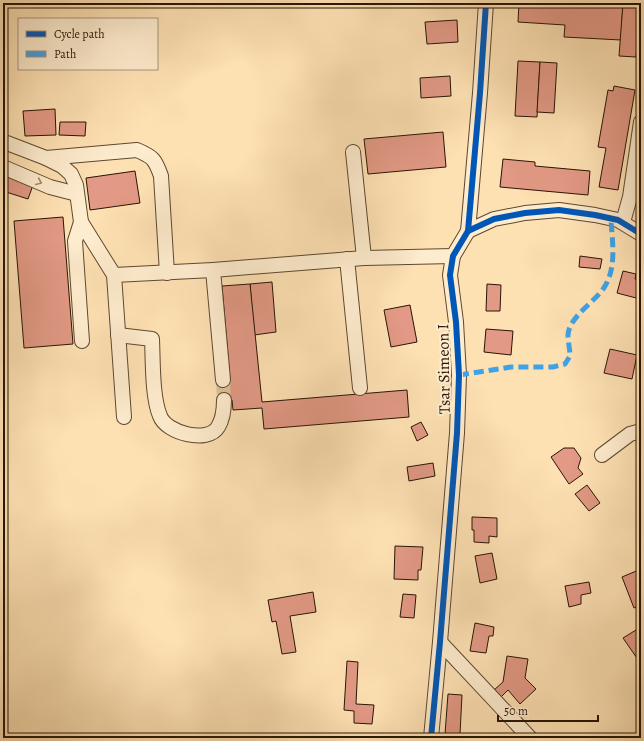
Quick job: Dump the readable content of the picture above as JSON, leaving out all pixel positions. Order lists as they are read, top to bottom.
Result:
{
  "streets": {
    "street": ["Tsar Simeon I"]
  },
  "legend": ["Cycle path", "Path"],
  "scale_bar": "50 m"
}
